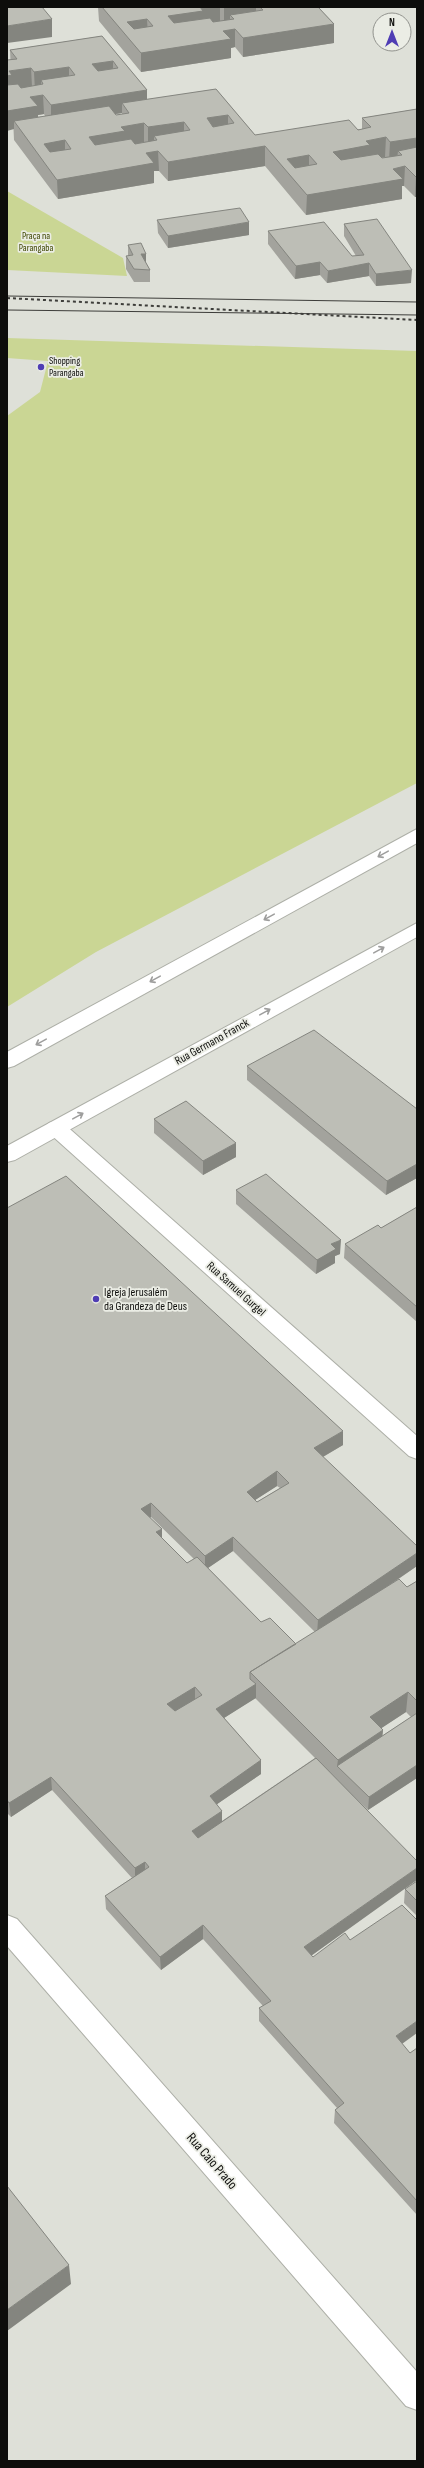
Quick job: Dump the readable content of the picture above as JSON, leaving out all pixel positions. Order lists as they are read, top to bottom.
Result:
{
  "streets": {
    "main road": ["Rua Germano Franck", "Rua Samuel Gurgel", "Rua Caio Prado"]
  },
  "crossings": [
    ["Rua Germano Franck", "Rua Samuel Gurgel"]
  ],
  "parks": ["Praça na Parangaba"],
  "places": ["Shopping Parangaba", "Igreja Jerusalém da Grandeza de Deus"],
  "north": "top"
}
